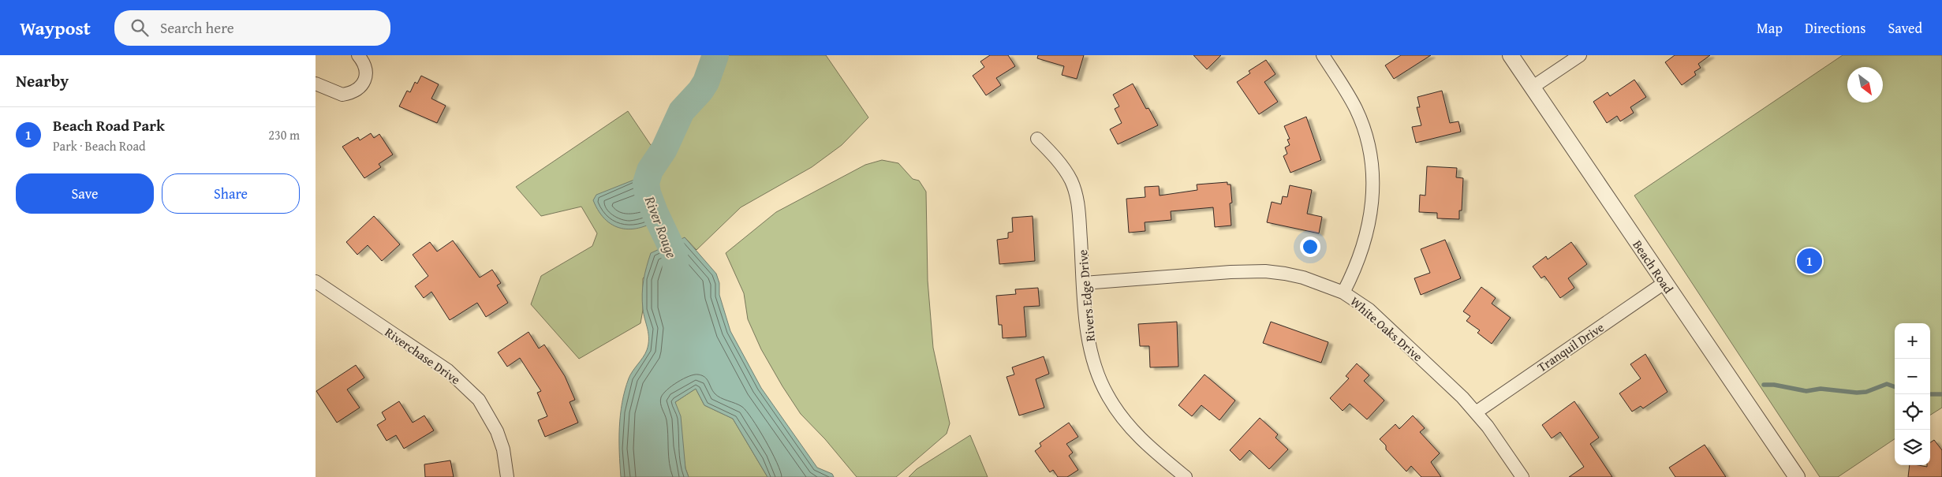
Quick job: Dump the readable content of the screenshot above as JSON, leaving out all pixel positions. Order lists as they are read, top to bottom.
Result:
{
  "streets": {
    "street": [
      "Beach Road",
      "Rivers Edge Drive",
      "White Oaks Drive",
      "Tranquil Drive",
      "Riverchase Drive"
    ]
  },
  "crossings": [
    ["Beach Road", "Tranquil Drive"],
    ["Rivers Edge Drive", "White Oaks Drive"],
    ["White Oaks Drive", "Tranquil Drive"]
  ],
  "water": ["River Rouge"],
  "north": "bottom right",
  "page": {
    "header": "Waypost",
    "search": "Search here",
    "nav": ["Map", "Directions", "Saved"],
    "heading": "Nearby",
    "list": [
      {
        "mark": "1",
        "name": "Beach Road Park",
        "note": "Park · Beach Road",
        "value": "230 m"
      }
    ],
    "buttons": ["Save", "Share"],
    "pins": "1",
    "map_buttons": ["+", "−"]
  }
}
